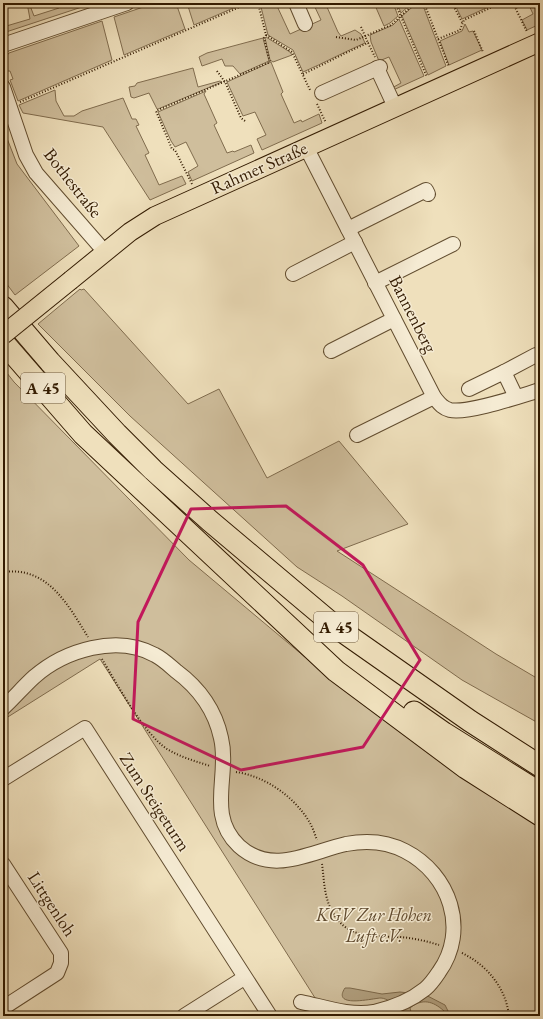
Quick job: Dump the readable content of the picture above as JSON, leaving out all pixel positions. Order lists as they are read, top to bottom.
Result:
{
  "streets": {
    "highway": ["A 45"],
    "main road": ["Rahmer Straße"],
    "street": [
      "Bothestraße",
      "Bannenberg",
      "Zum Steigeturm",
      "Littgenloh"
    ]
  },
  "crossings": [
    ["Rahmer Straße", "Bothestraße"],
    ["Rahmer Straße", "Bannenberg"]
  ],
  "parks": ["KGV Zur Hohen Luft e.V."]
}
